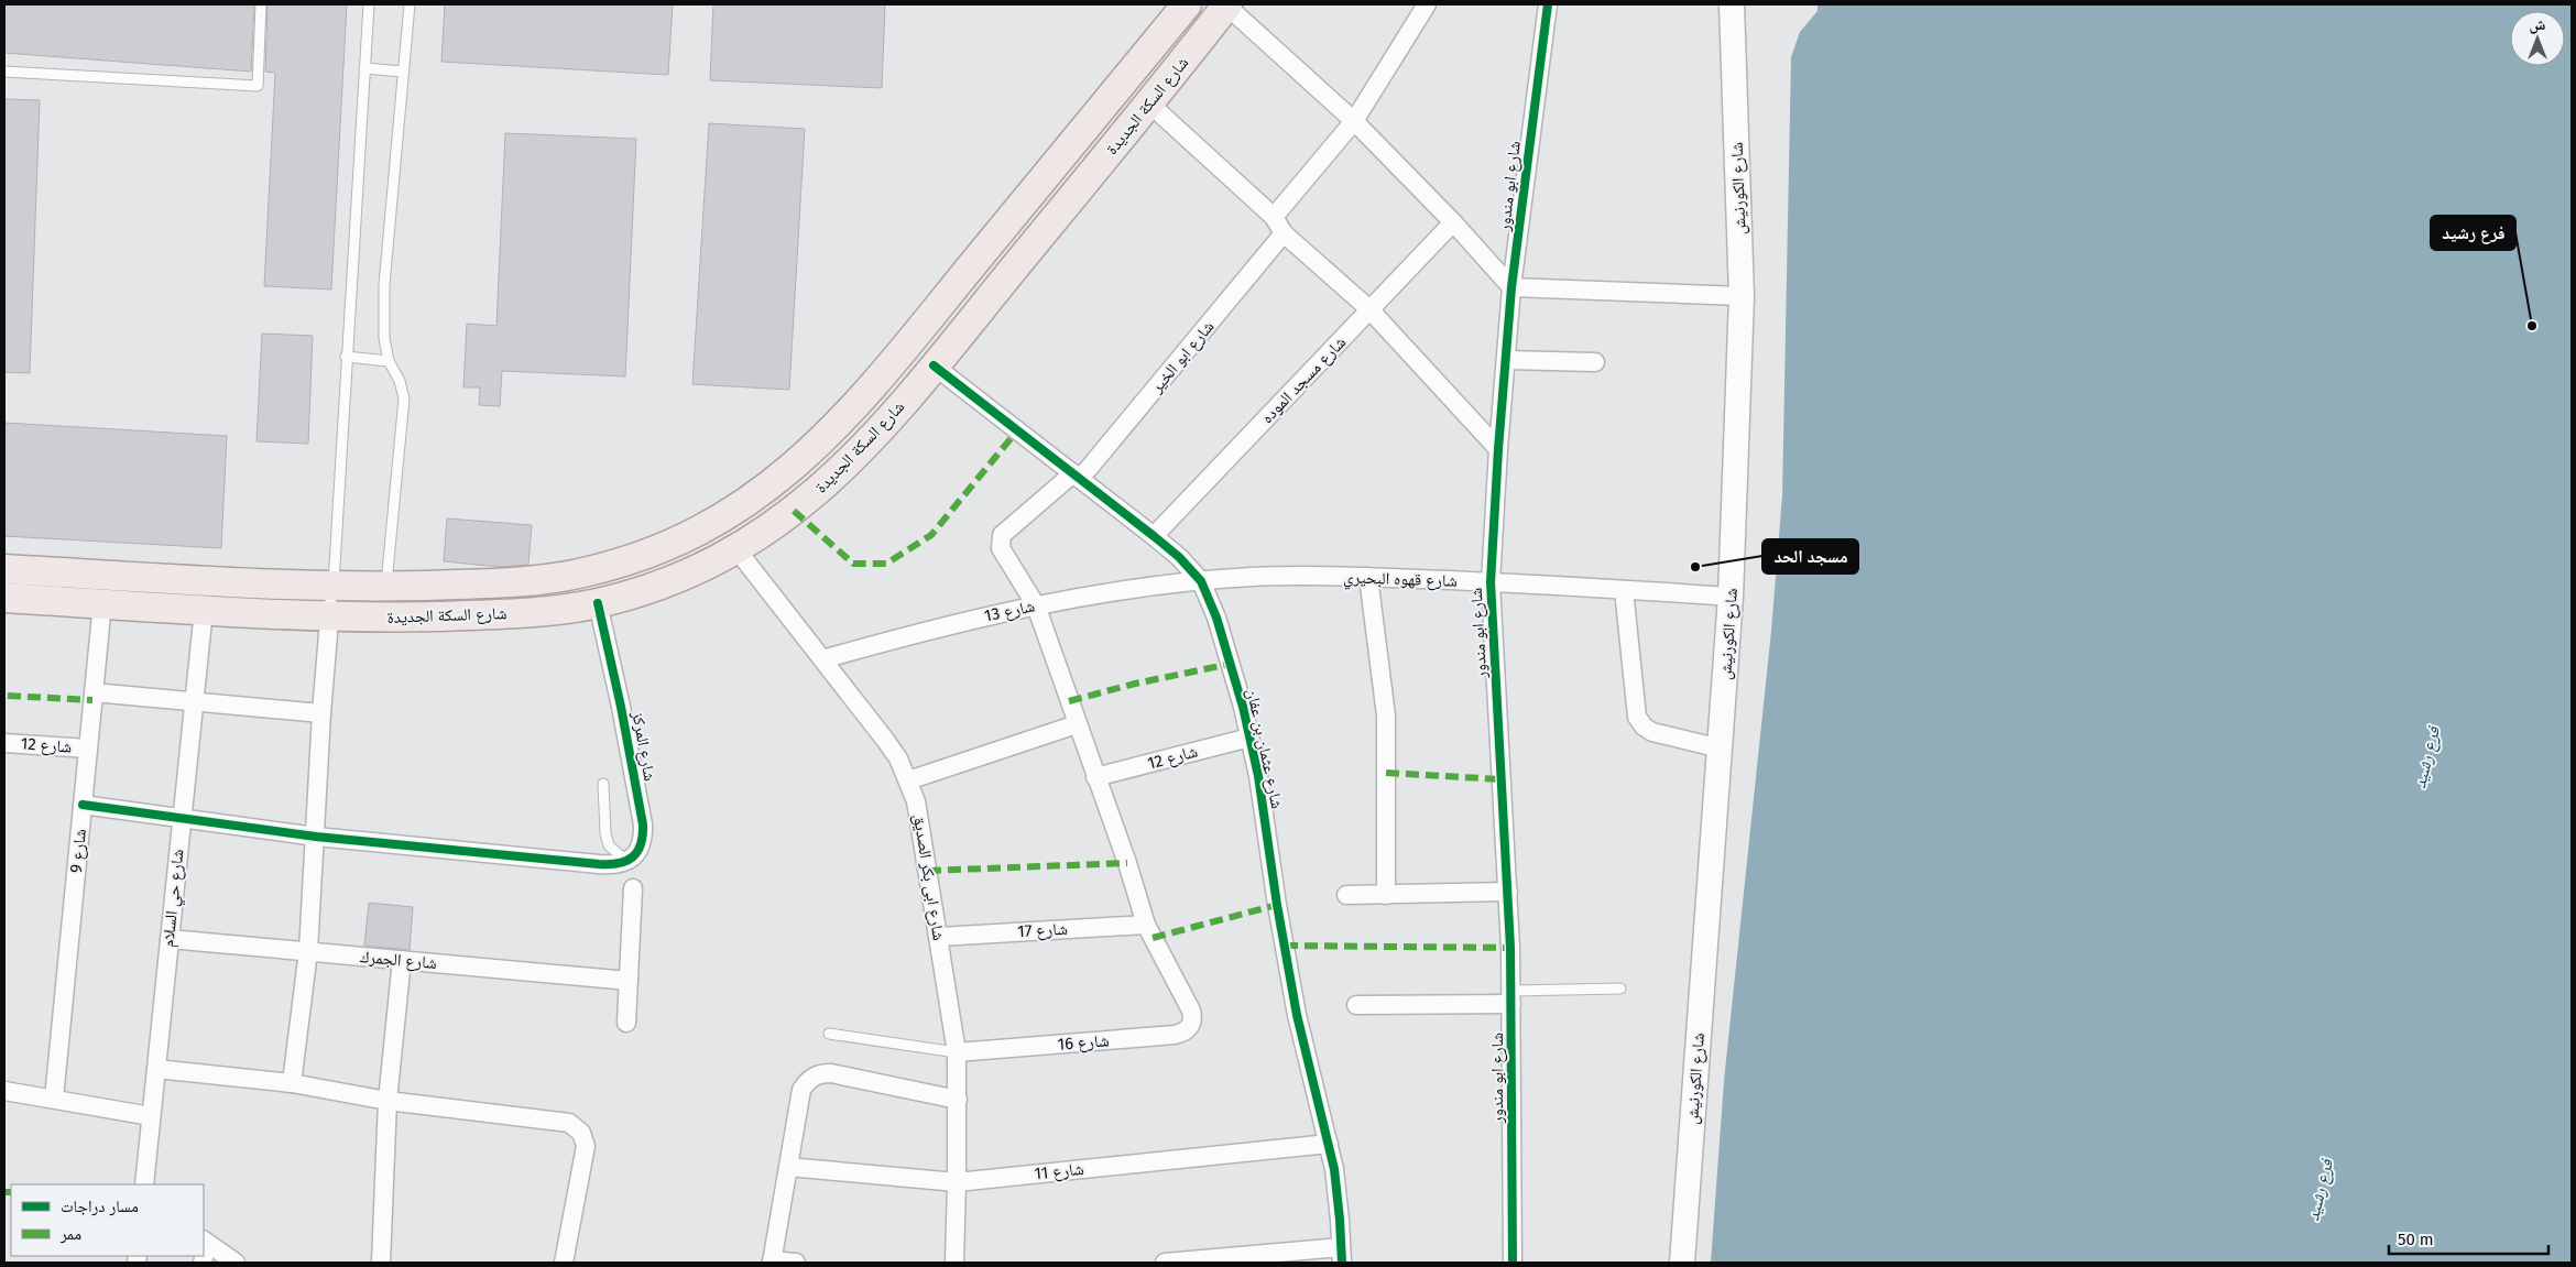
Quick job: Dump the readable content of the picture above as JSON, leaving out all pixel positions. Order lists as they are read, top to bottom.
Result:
{
  "streets": {
    "main road": ["شارع السكة الجديدة", "شارع الكورنيش"],
    "street": [
      "شارع ابو مندور",
      "شارع ابو الخير",
      "شارع مسجد الموده",
      "شارع قهوه البحيري",
      "شارع 13",
      "شارع 12",
      "شارع المركز",
      "شارع عثمان بن عفان",
      "شارع 9",
      "شارع ابى بكر الصديق",
      "شارع حي السلام",
      "شارع 17",
      "شارع الجمرك",
      "شارع 16",
      "شارع 11"
    ]
  },
  "crossings": [
    ["شارع السكة الجديدة", "شارع المركز"],
    ["شارع السكة الجديدة", "شارع عثمان بن عفان"],
    ["شارع السكة الجديدة", "شارع 9"],
    ["شارع السكة الجديدة", "شارع ابى بكر الصديق"],
    ["شارع السكة الجديدة", "شارع حي السلام"],
    ["شارع ابو مندور", "شارع قهوه البحيري"],
    ["شارع الكورنيش", "شارع قهوه البحيري"],
    ["شارع ابو الخير", "شارع 13"],
    ["شارع ابو الخير", "شارع عثمان بن عفان"],
    ["شارع مسجد الموده", "شارع عثمان بن عفان"],
    ["شارع قهوه البحيري", "شارع 13"],
    ["شارع قهوه البحيري", "شارع عثمان بن عفان"],
    ["شارع 13", "شارع عثمان بن عفان"],
    ["شارع 13", "شارع ابى بكر الصديق"],
    ["شارع 12", "شارع عثمان بن عفان"],
    ["شارع 12", "شارع 9"],
    ["شارع عثمان بن عفان", "شارع 11"],
    ["شارع ابى بكر الصديق", "شارع 17"],
    ["شارع ابى بكر الصديق", "شارع 16"],
    ["شارع ابى بكر الصديق", "شارع 11"],
    ["شارع حي السلام", "شارع الجمرك"],
    ["شارع 17", "شارع 16"]
  ],
  "water": ["فرع رشيد"],
  "places": ["فرع رشيد", "مسجد الحد"],
  "legend": ["مسار دراجات", "ممر"],
  "scale_bar": "50 m",
  "north": "top"
}
